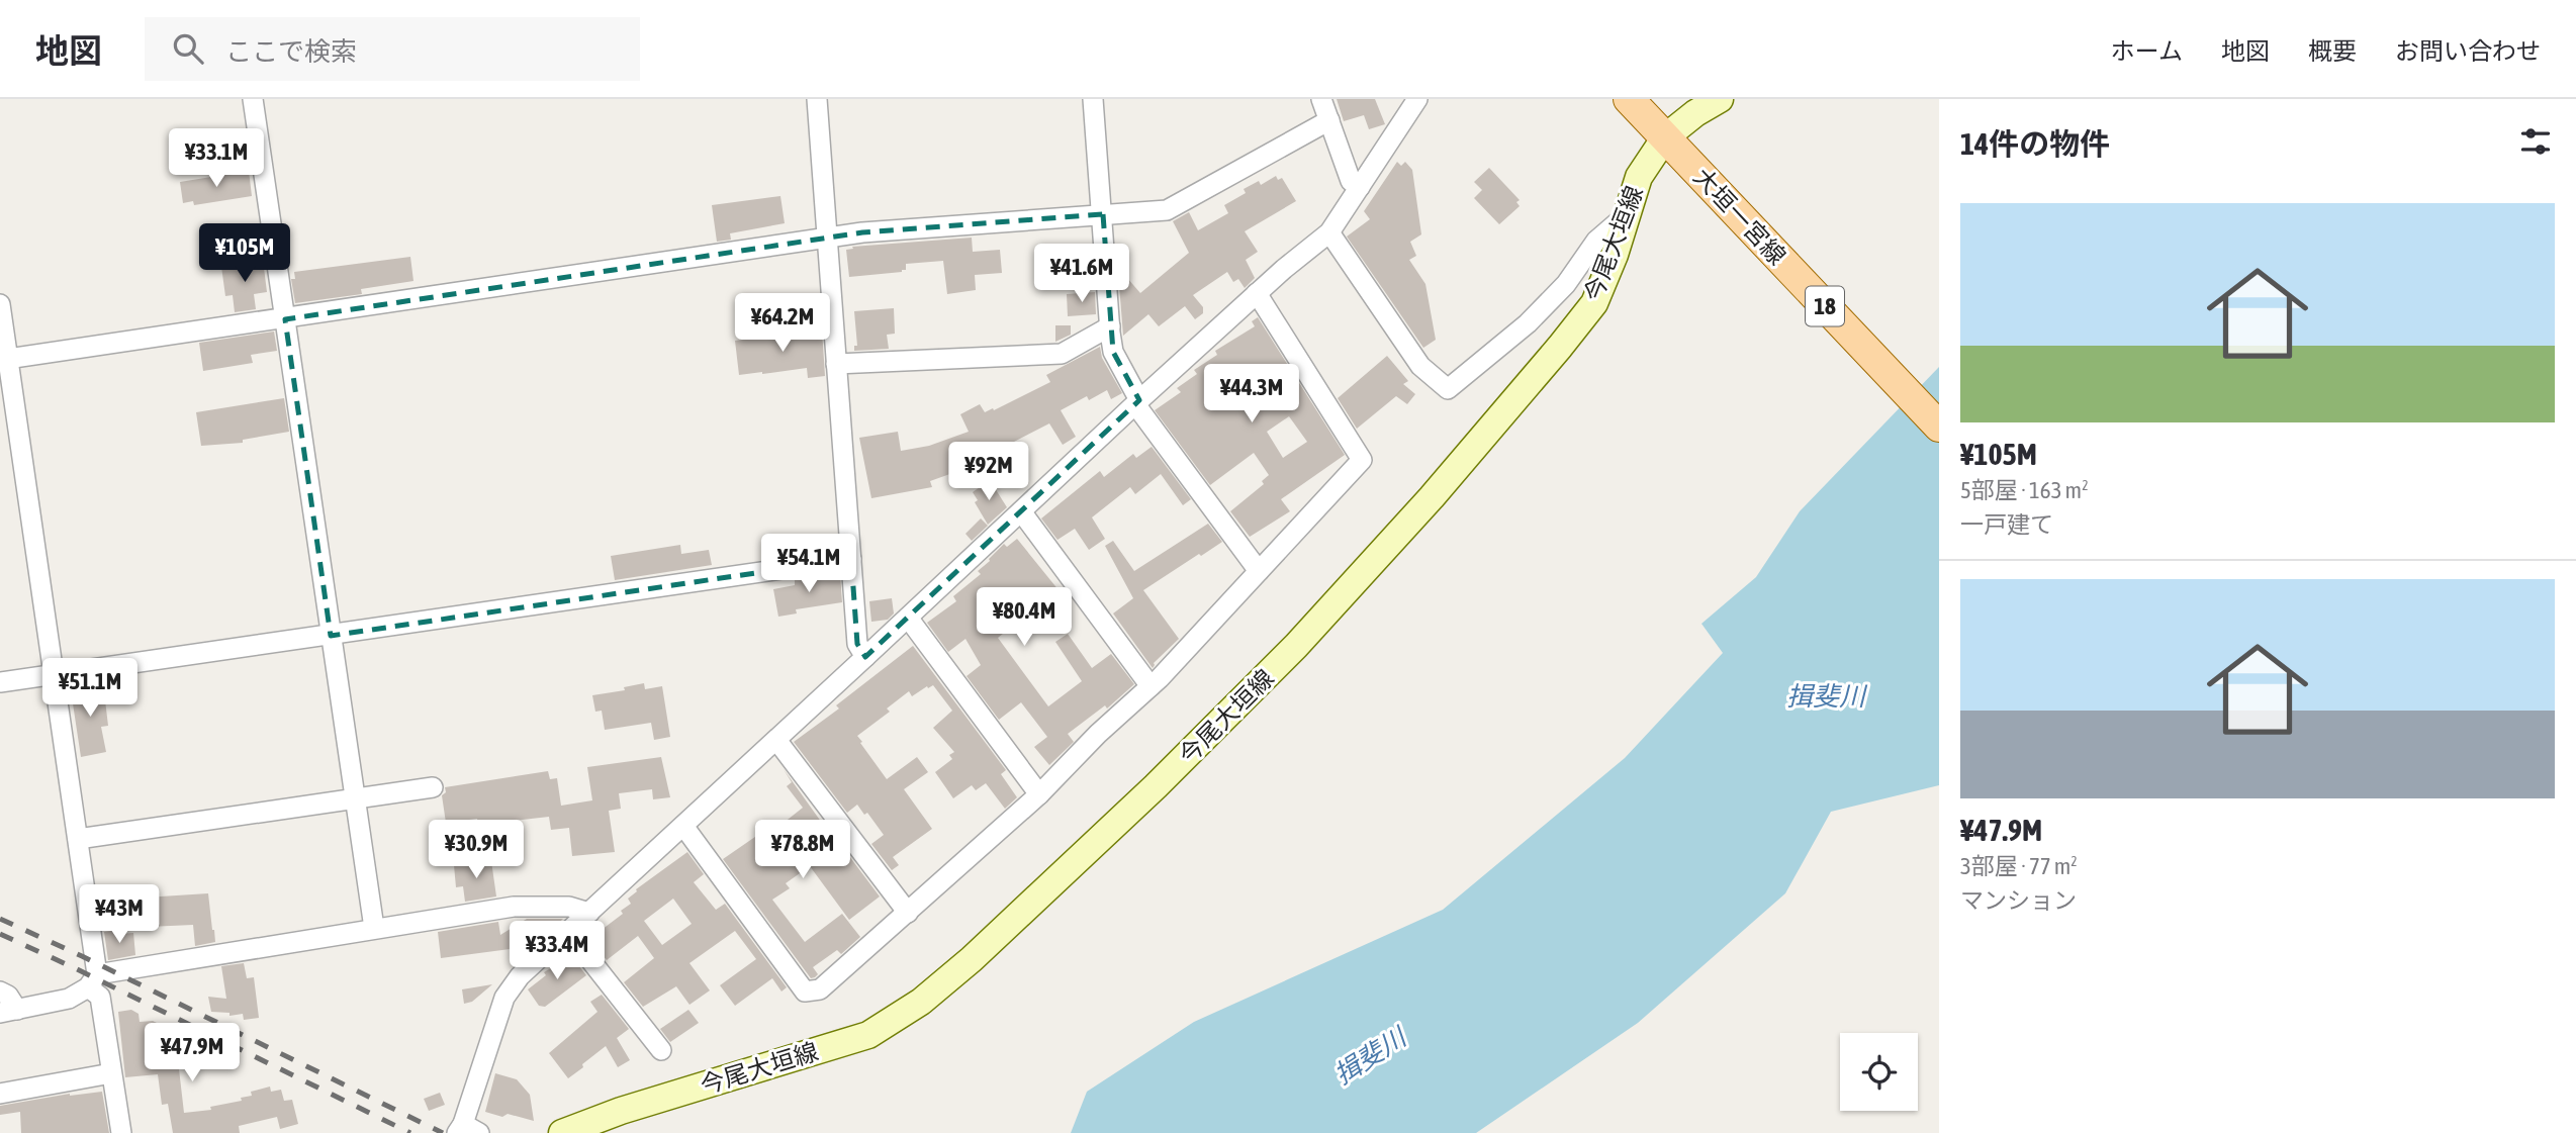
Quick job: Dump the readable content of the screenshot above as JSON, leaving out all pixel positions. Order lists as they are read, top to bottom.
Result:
{
  "streets": {
    "main road": ["大垣一宮線", "今尾大垣線", "18"]
  },
  "crossings": [
    ["大垣一宮線", "今尾大垣線"]
  ],
  "water": ["揖斐川"],
  "page": {
    "header": "地図",
    "search": "ここで検索",
    "nav": [
      "ホーム",
      "地図",
      "概要",
      "お問い合わせ"
    ],
    "heading": "14件の物件",
    "price": [
      "¥33.1M",
      "¥105M",
      "¥41.6M",
      "¥64.2M",
      "¥44.3M",
      "¥92M",
      "¥54.1M",
      "¥80.4M",
      "¥51.1M",
      "¥30.9M",
      "¥78.8M",
      "¥43M",
      "¥33.4M",
      "¥47.9M"
    ],
    "list": [
      {
        "name": "¥105M",
        "note": "5部屋 · 163 m² · 一戸建て"
      },
      {
        "name": "¥47.9M",
        "note": "3部屋 · 77 m² · マンション"
      }
    ]
  }
}
